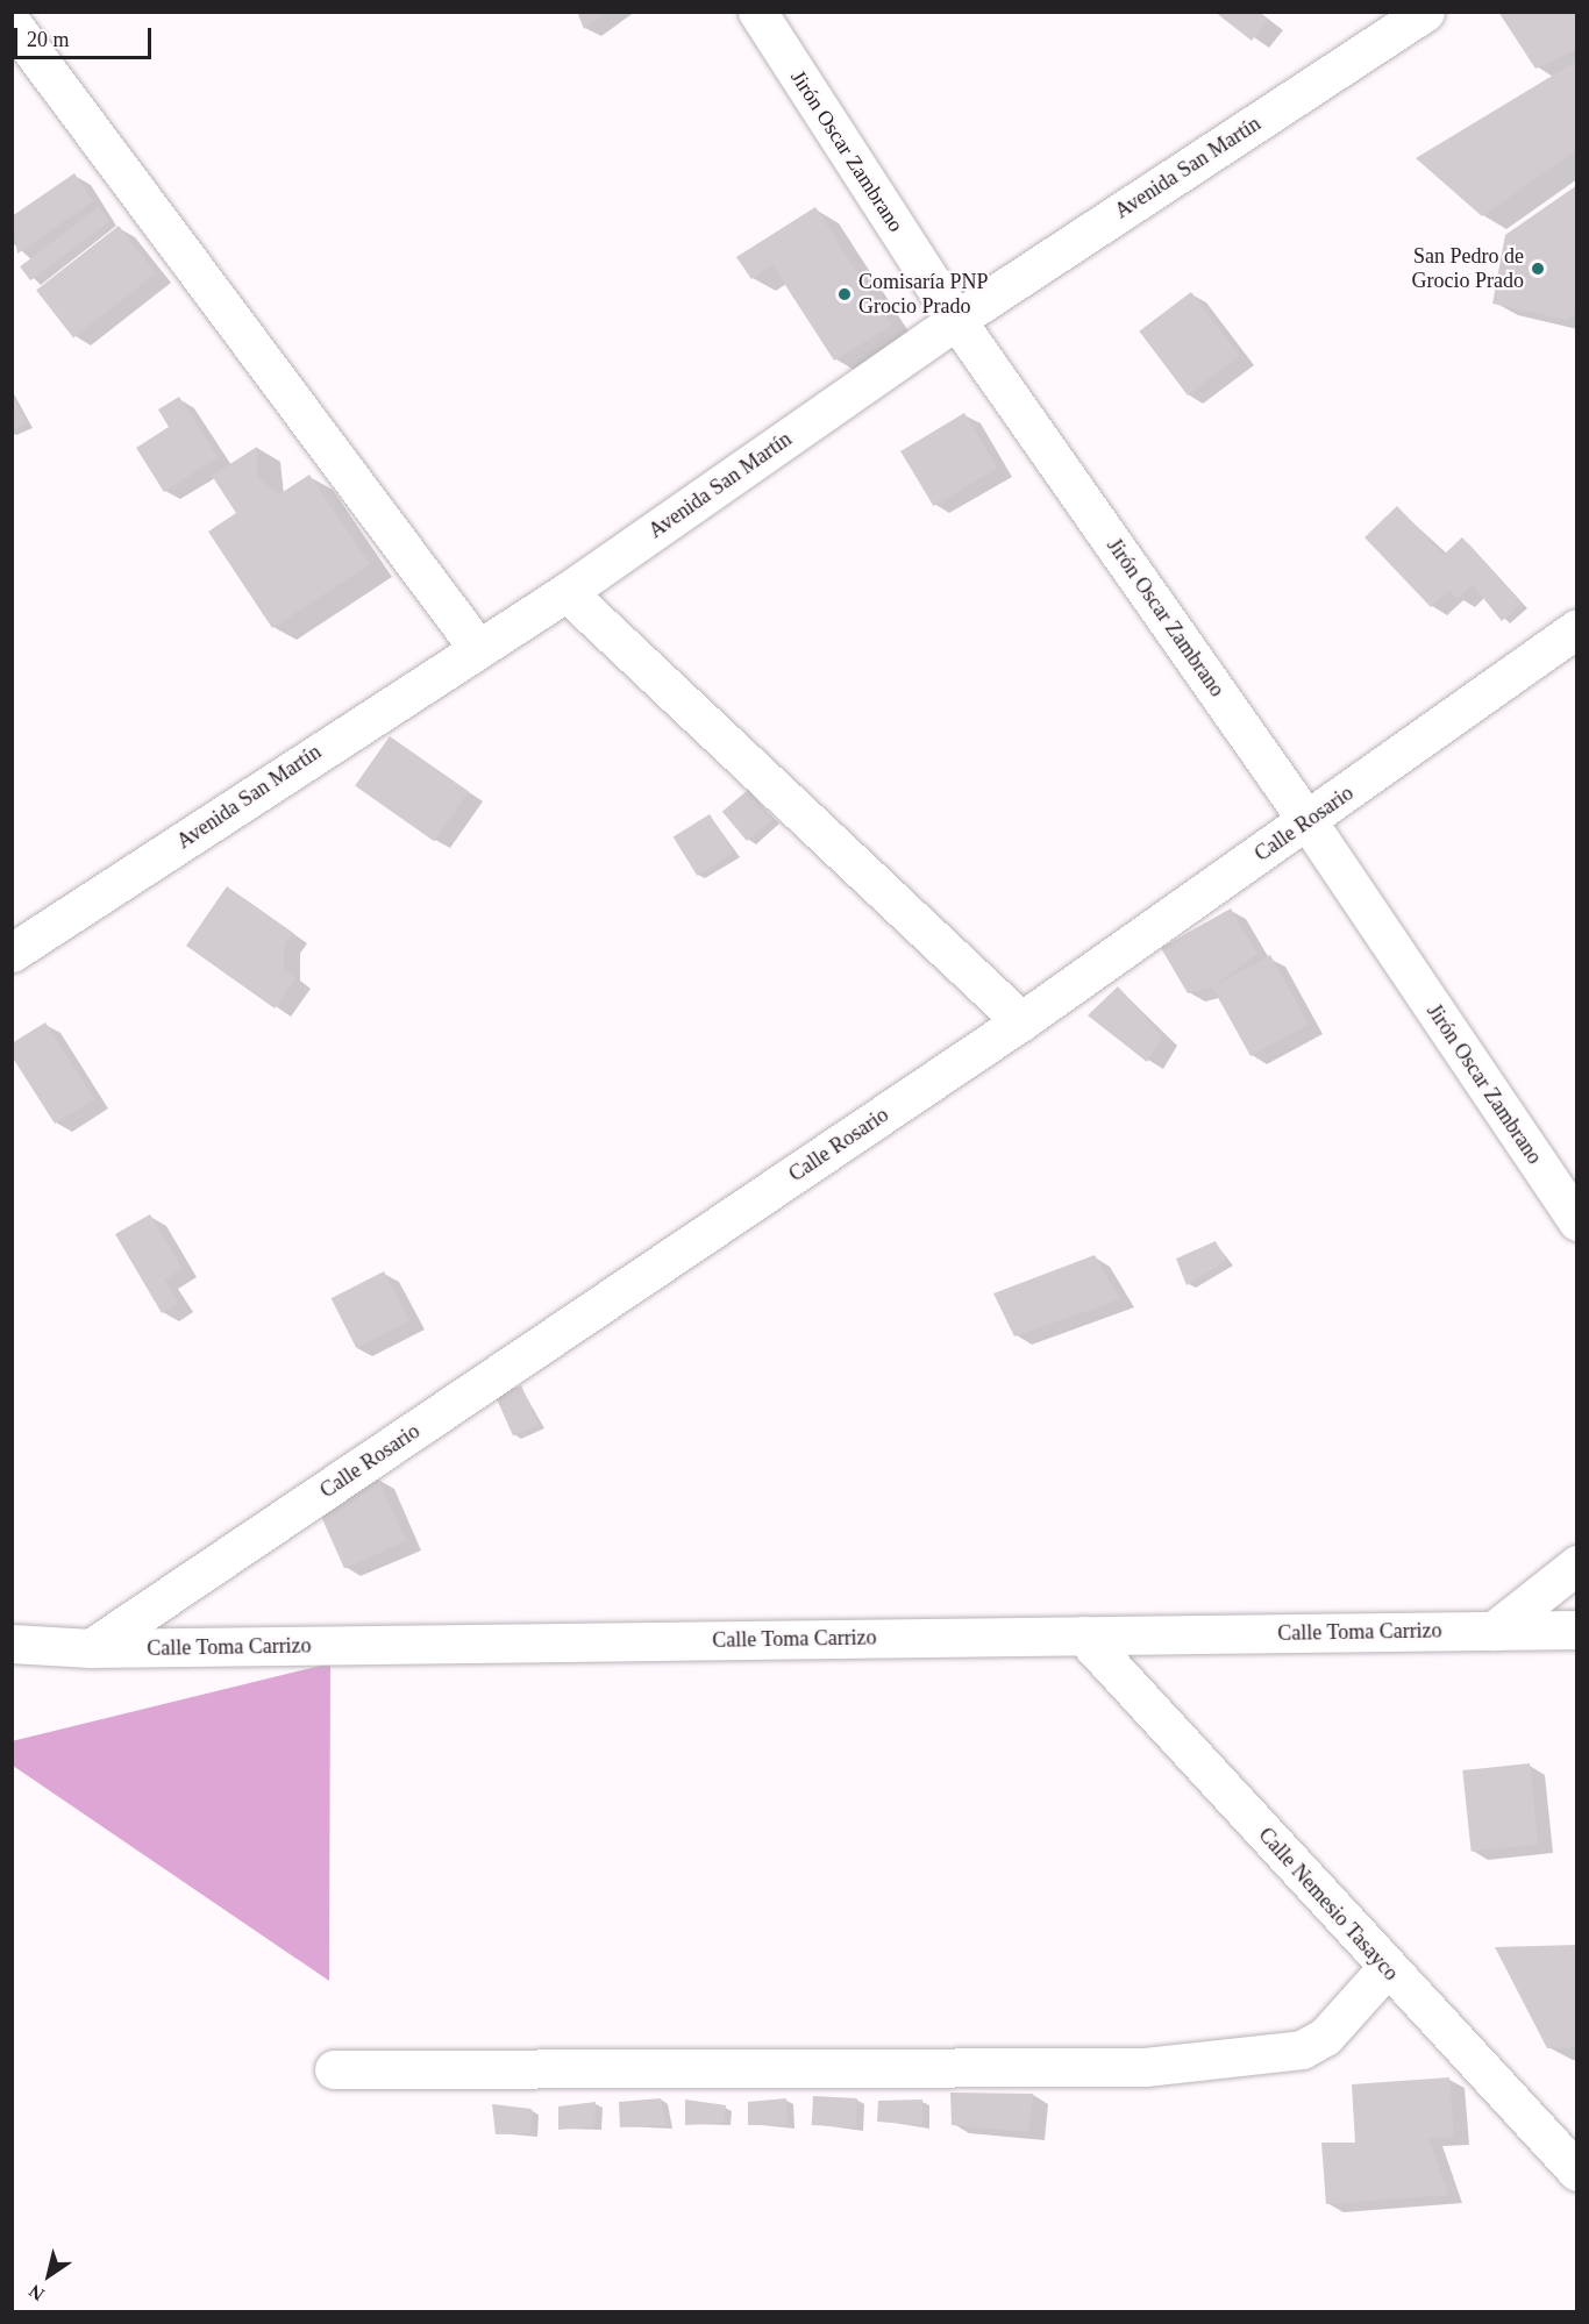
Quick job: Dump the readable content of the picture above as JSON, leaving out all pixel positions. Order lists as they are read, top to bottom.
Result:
{
  "streets": {
    "street": [
      "Jirón Oscar Zambrano",
      "Avenida San Martín",
      "Calle Rosario",
      "Calle Toma Carrizo",
      "Calle Nemesio Tasayco"
    ]
  },
  "crossings": [
    ["Jirón Oscar Zambrano", "Avenida San Martín"],
    ["Jirón Oscar Zambrano", "Calle Rosario"],
    ["Calle Rosario", "Calle Toma Carrizo"],
    ["Calle Toma Carrizo", "Calle Nemesio Tasayco"]
  ],
  "places": ["San Pedro de Grocio Prado", "Comisaría PNP Grocio Prado"],
  "scale_bar": "20 m",
  "north": "bottom left"
}
